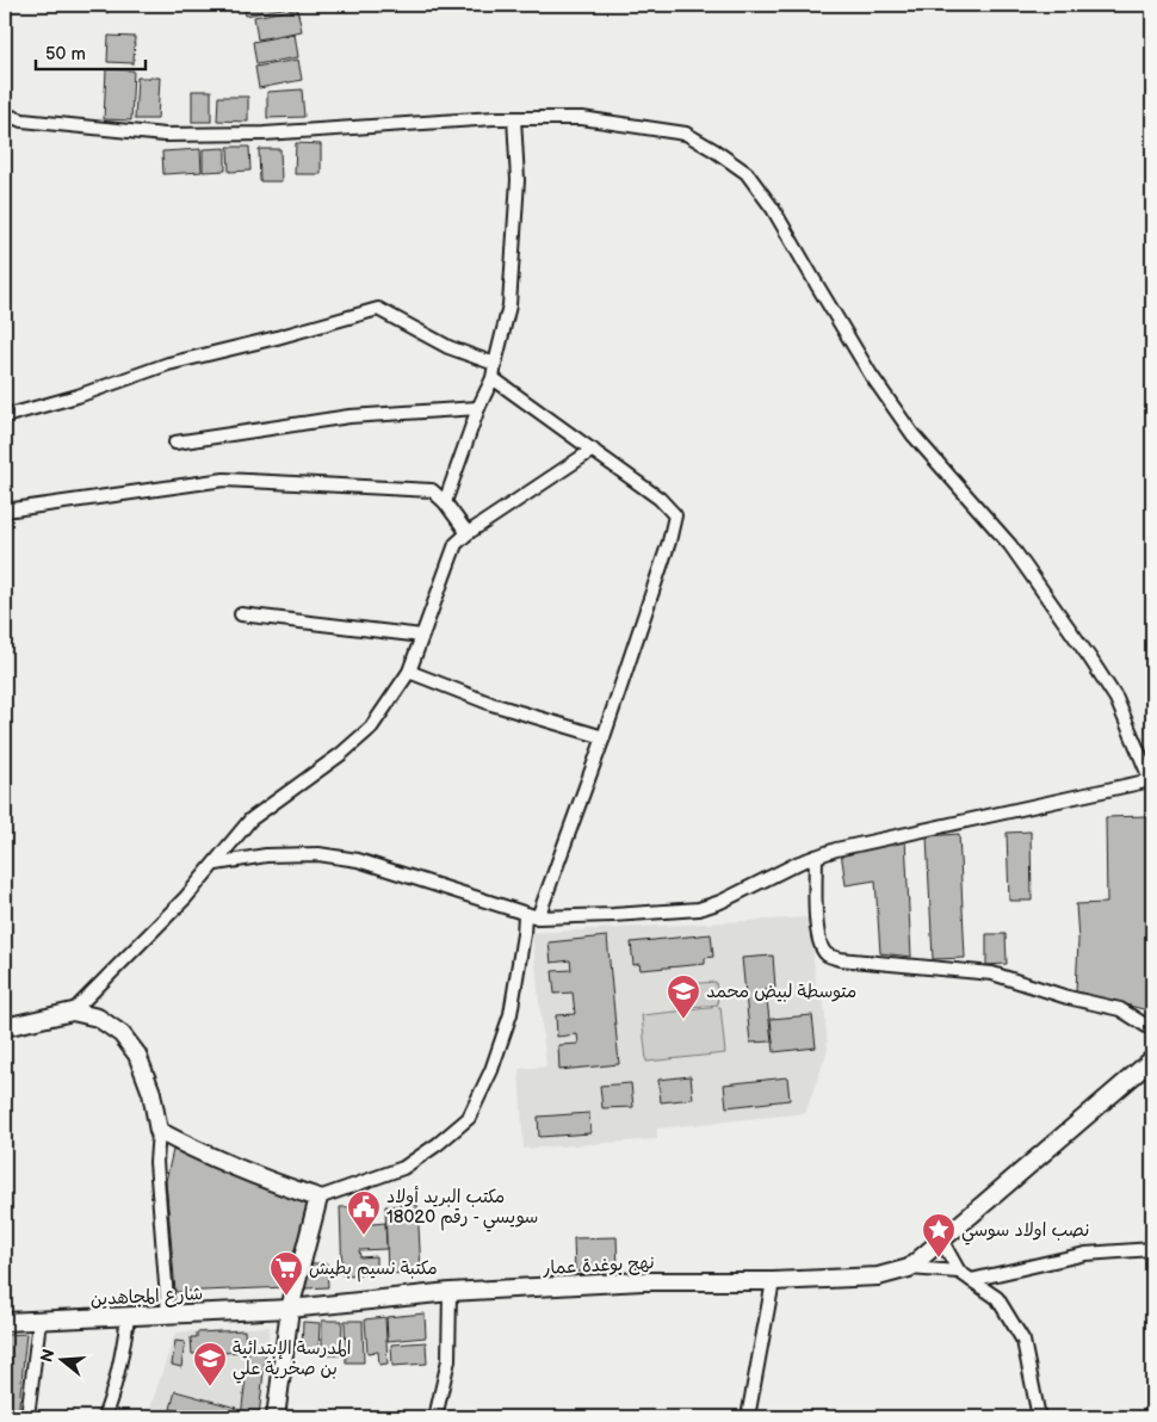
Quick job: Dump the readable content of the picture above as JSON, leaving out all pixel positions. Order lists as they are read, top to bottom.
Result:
{
  "streets": {
    "main road": ["نهج بوغدة عمار", "شارع المجاهدين"]
  },
  "crossings": [
    ["نهج بوغدة عمار", "شارع المجاهدين"]
  ],
  "places": {
    "school or university": ["متوسطة لبيض محمد", "المدرسة الإبتدائية بن صخرية علي"],
    "public building": ["مكتب البريد أولاد سويسي - رقم 18020"],
    "place": ["نصب اولاد سوسي"],
    "supermarket": ["مكتبة نسيم بطيش"]
  },
  "scale_bar": "50 m",
  "north": "left"
}
